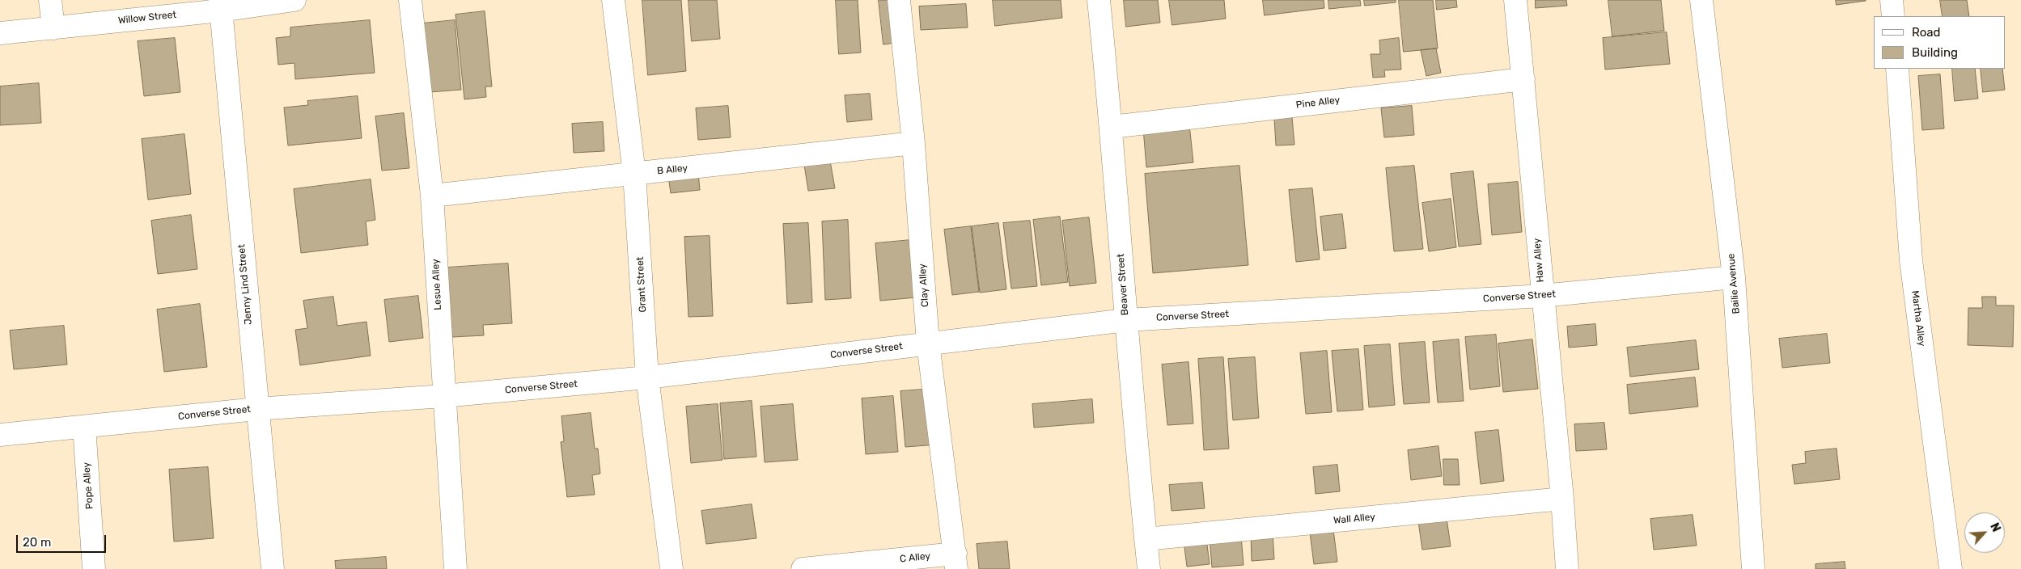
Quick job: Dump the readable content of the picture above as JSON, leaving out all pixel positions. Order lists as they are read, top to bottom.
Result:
{
  "streets": {
    "street": [
      "Willow Street",
      "Pine Alley",
      "B Alley",
      "Haw Alley",
      "Bailie Avenue",
      "Jenny Lind Street",
      "Lesue Alley",
      "Grant Street",
      "Beaver Street",
      "Clay Alley",
      "Converse Street",
      "Martha Alley",
      "Pope Alley",
      "Wall Alley",
      "C Alley"
    ]
  },
  "crossings": [
    ["Willow Street", "Jenny Lind Street"],
    ["Pine Alley", "Haw Alley"],
    ["Pine Alley", "Beaver Street"],
    ["B Alley", "Lesue Alley"],
    ["B Alley", "Grant Street"],
    ["B Alley", "Clay Alley"],
    ["Haw Alley", "Converse Street"],
    ["Haw Alley", "Wall Alley"],
    ["Bailie Avenue", "Converse Street"],
    ["Jenny Lind Street", "Converse Street"],
    ["Lesue Alley", "Converse Street"],
    ["Grant Street", "Converse Street"],
    ["Beaver Street", "Converse Street"],
    ["Beaver Street", "Wall Alley"],
    ["Clay Alley", "Converse Street"],
    ["Clay Alley", "C Alley"],
    ["Converse Street", "Pope Alley"]
  ],
  "legend": ["Road", "Building"],
  "scale_bar": "20 m",
  "north": "top right"
}
